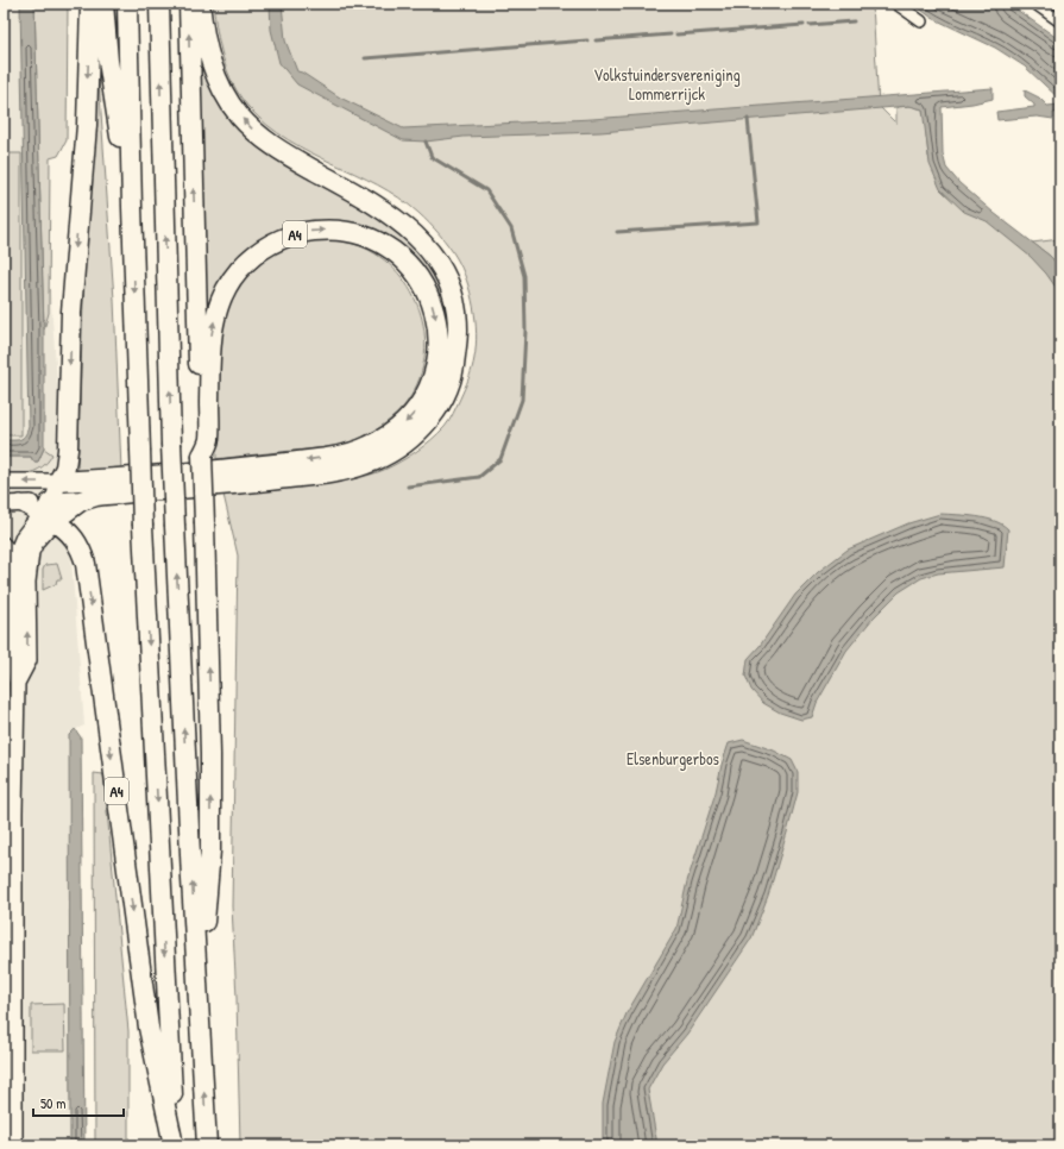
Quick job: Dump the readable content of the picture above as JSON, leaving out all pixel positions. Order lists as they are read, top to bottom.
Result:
{
  "streets": {
    "highway": ["A4"]
  },
  "parks": ["Volkstuindersvereniging Lommerrijck", "Elsenburgerbos"],
  "scale_bar": "50 m"
}
